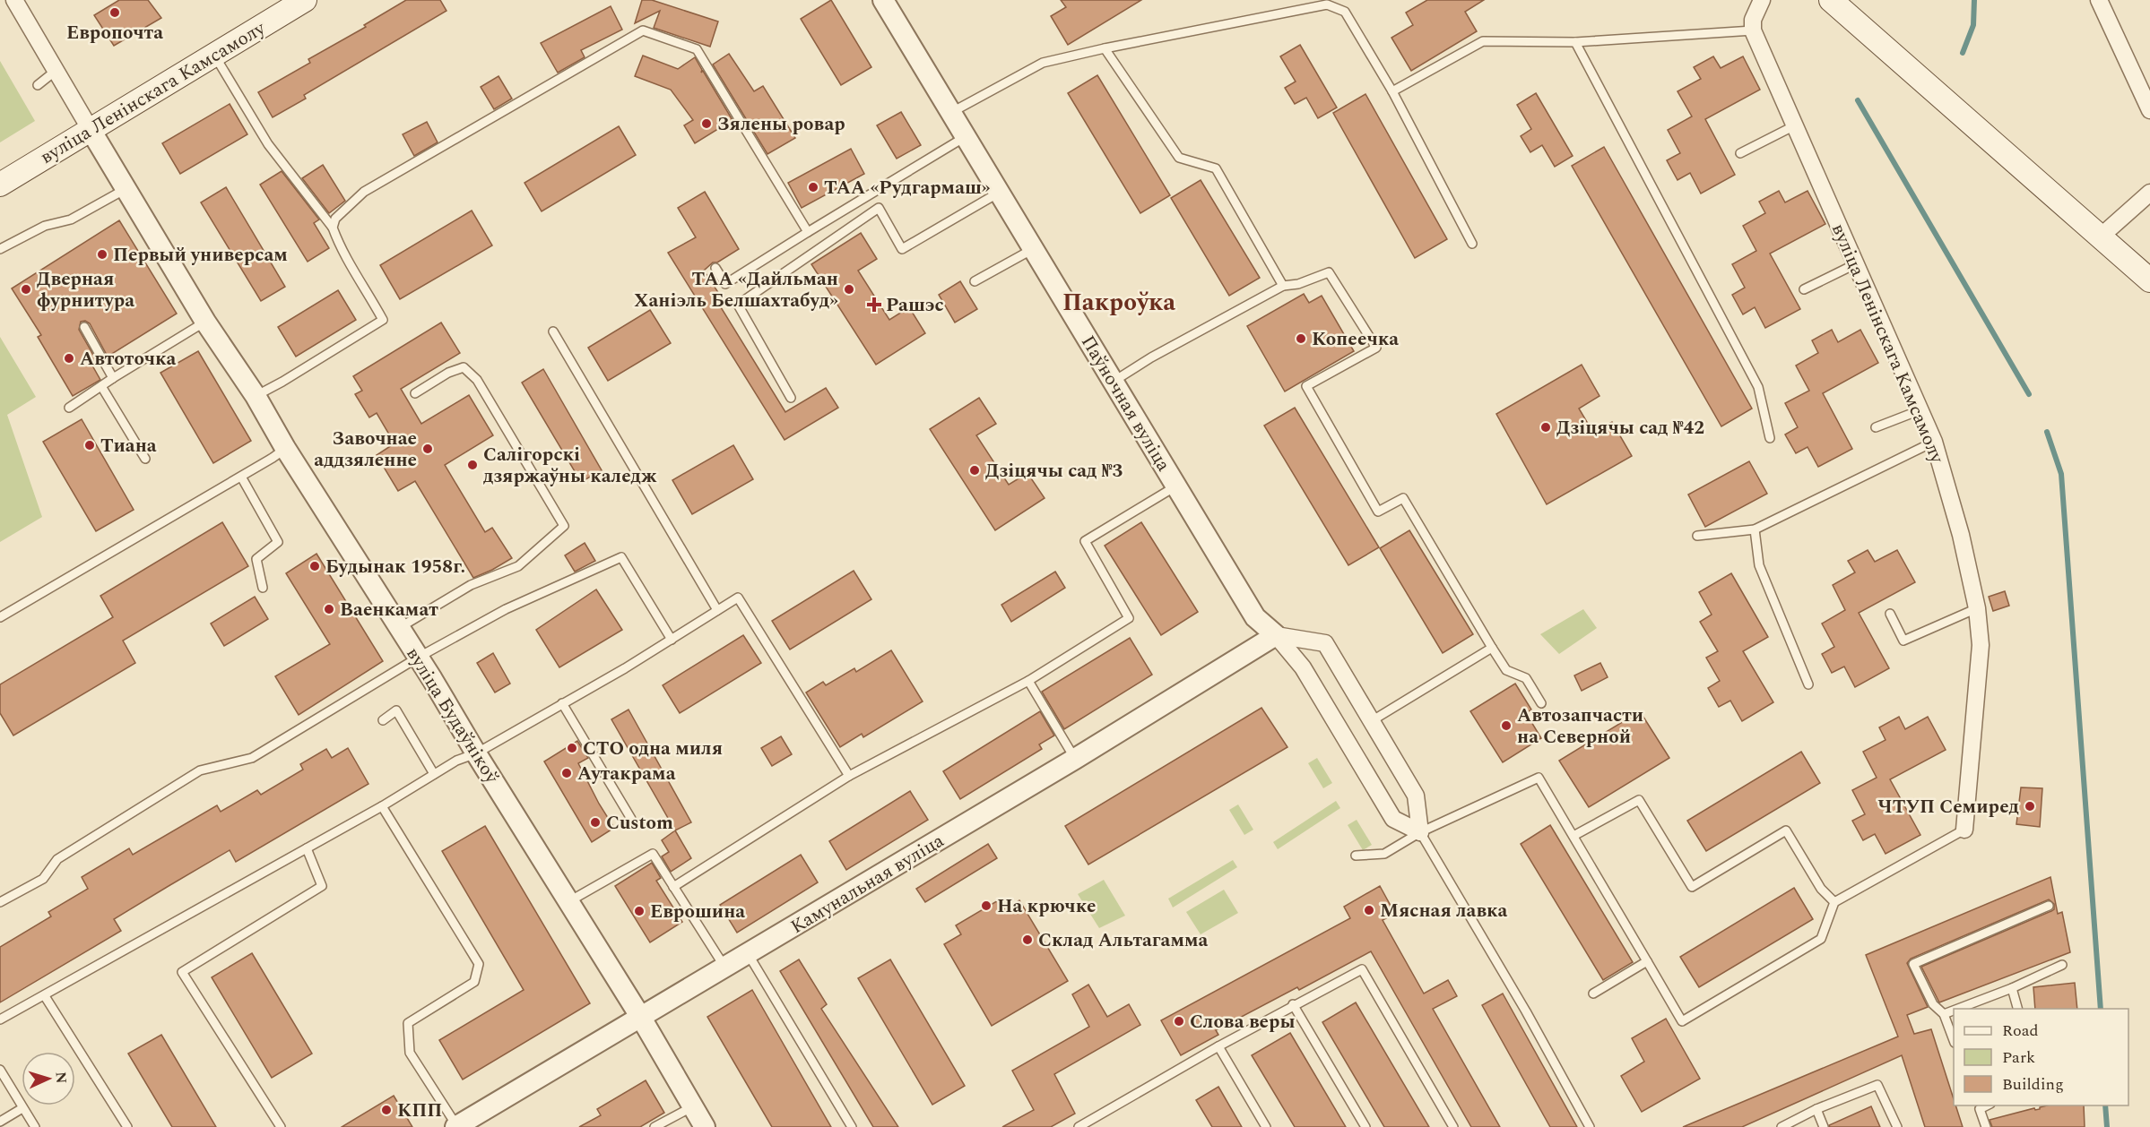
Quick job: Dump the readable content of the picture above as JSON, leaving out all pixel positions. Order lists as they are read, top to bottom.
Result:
{
  "streets": {
    "main road": ["вуліца Ленінскага Камсамолу"],
    "street": ["Паўночная вуліца", "вуліца Будаўнікоў", "Камунальная вуліца"]
  },
  "crossings": [
    ["вуліца Ленінскага Камсамолу", "вуліца Будаўнікоў"],
    ["Паўночная вуліца", "Камунальная вуліца"],
    ["вуліца Будаўнікоў", "Камунальная вуліца"]
  ],
  "districts": ["Пакроўка"],
  "places": {
    "other": [
      "Европочта",
      "Зялены ровар",
      "ТАА «Рудгармаш»",
      "Первый универсам",
      "Дверная фурнитура",
      "ТАА «Дайльман Ханіэль Белшахтабуд»",
      "Копеечка",
      "Автоточка",
      "Дзіцячы сад №42",
      "Тиана",
      "Завочнае аддзяленне",
      "Салігорскі дзяржаўны каледж",
      "Дзіцячы сад №3",
      "Будынак 1958г.",
      "Ваенкамат",
      "Автозапчасти на Северной",
      "СТО одна миля",
      "Аутакрама",
      "ЧТУП Семиред",
      "Custom",
      "На крючке",
      "Мясная лавка",
      "Еврошина",
      "Склад Альтагамма",
      "Слова веры",
      "КПП"
    ],
    "health": ["Рашэс"]
  },
  "legend": ["Road", "Park", "Building"],
  "north": "right"
}
